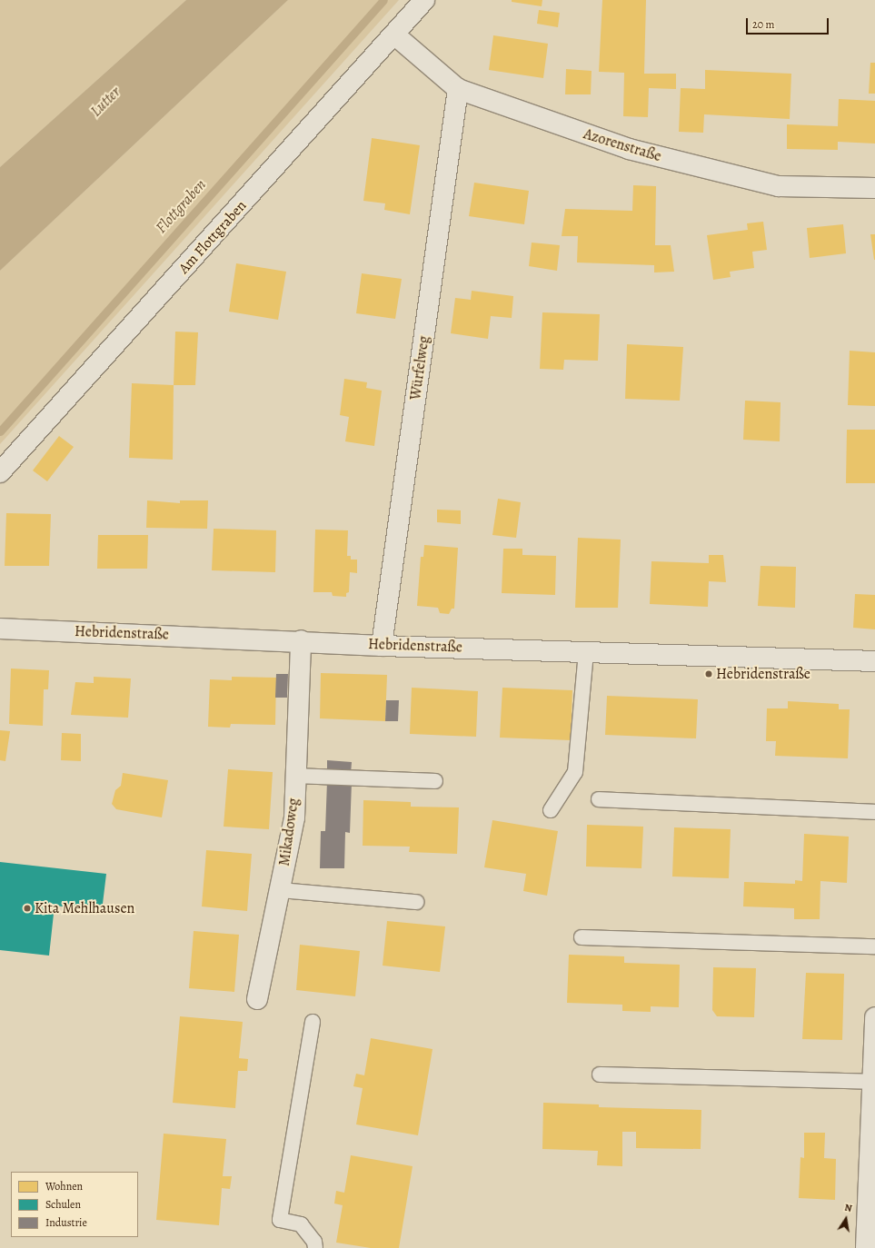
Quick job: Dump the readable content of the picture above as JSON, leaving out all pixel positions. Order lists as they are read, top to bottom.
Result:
{
  "streets": {
    "street": [
      "Azorenstraße",
      "Am Flottgraben",
      "Würfelweg",
      "Hebridenstraße",
      "Mikadoweg"
    ]
  },
  "crossings": [
    ["Azorenstraße", "Am Flottgraben"],
    ["Azorenstraße", "Würfelweg"],
    ["Würfelweg", "Hebridenstraße"],
    ["Hebridenstraße", "Mikadoweg"]
  ],
  "water": ["Lutter", "Flottgraben"],
  "places": ["Hebridenstraße", "Kita Mehlhausen"],
  "legend": ["Wohnen", "Schulen", "Industrie"],
  "scale_bar": "20 m",
  "north": "top"
}
